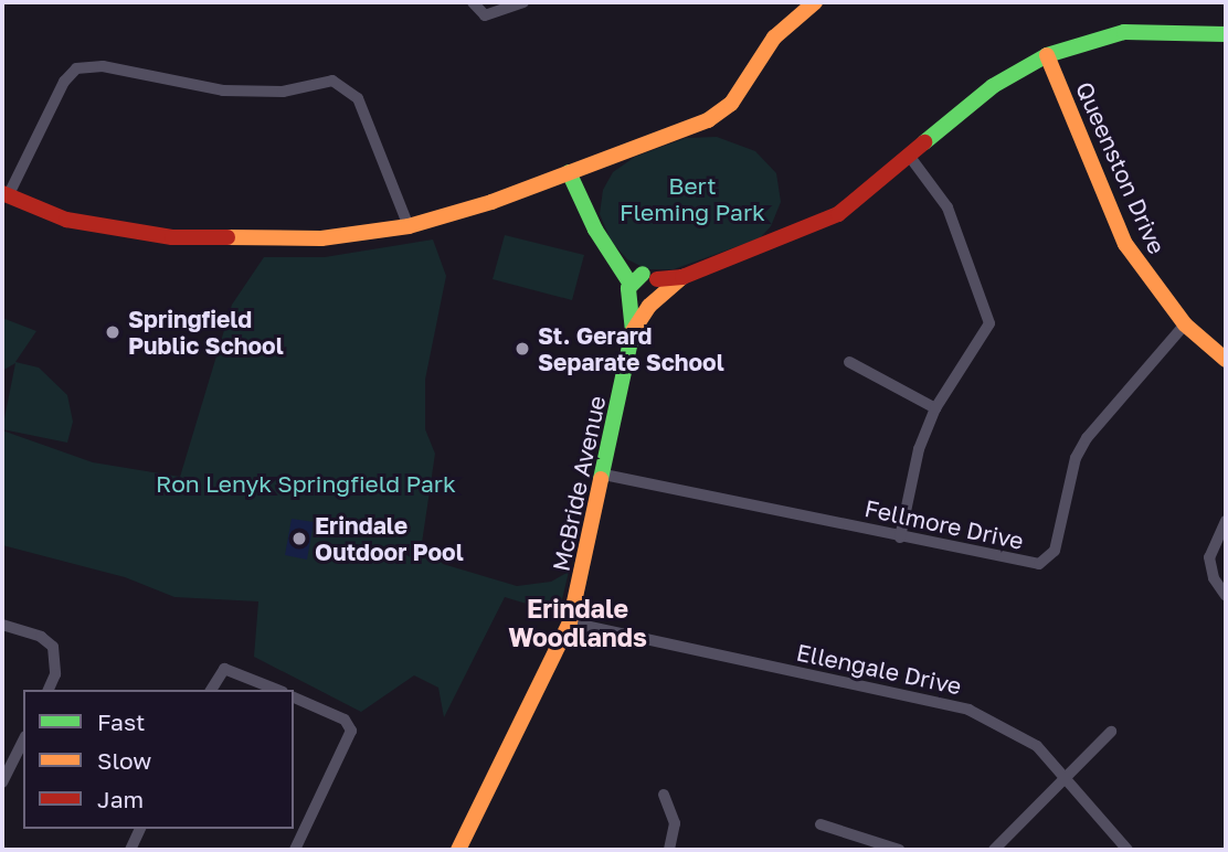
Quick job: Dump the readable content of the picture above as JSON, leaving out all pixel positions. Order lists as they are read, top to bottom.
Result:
{
  "streets": {
    "street": [
      "Queenston Drive",
      "McBride Avenue",
      "Fellmore Drive",
      "Ellengale Drive"
    ]
  },
  "crossings": [
    ["Queenston Drive", "McBride Avenue"],
    ["Queenston Drive", "Fellmore Drive"],
    ["McBride Avenue", "Fellmore Drive"],
    ["McBride Avenue", "Ellengale Drive"]
  ],
  "districts": ["Erindale Woodlands"],
  "parks": ["Bert Fleming Park", "Ron Lenyk Springfield Park"],
  "places": ["Springfield Public School", "St. Gerard Separate School", "Erindale Outdoor Pool"],
  "legend": ["Fast", "Slow", "Jam"]
}
